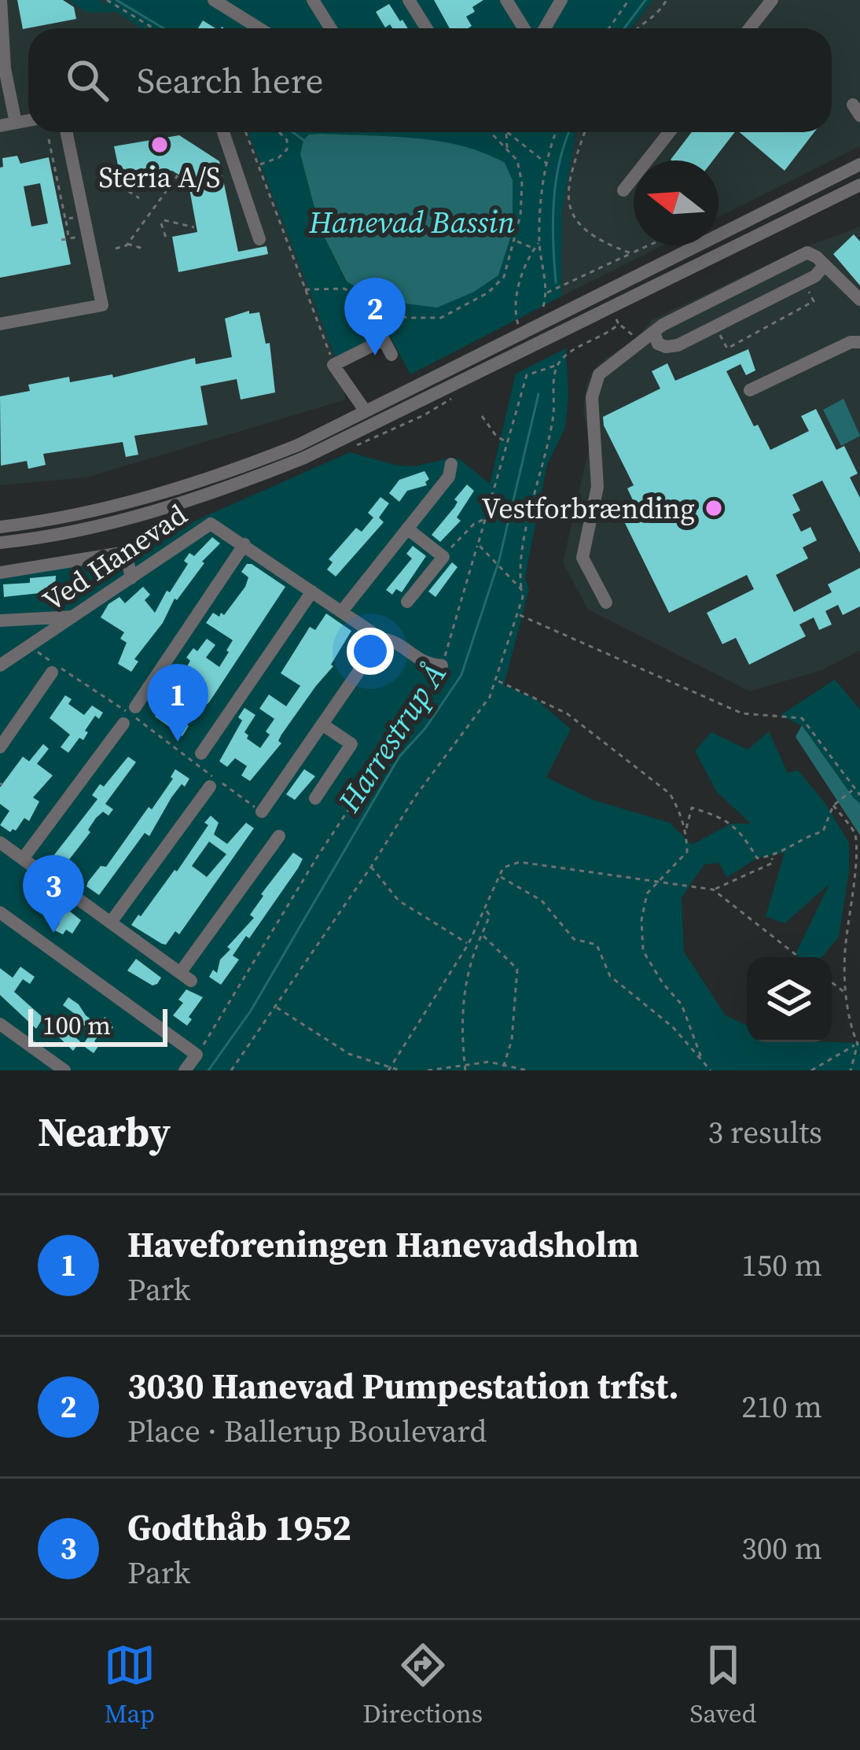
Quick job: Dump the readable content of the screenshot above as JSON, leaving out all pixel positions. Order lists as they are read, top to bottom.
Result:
{
  "streets": {
    "street": ["Ved Hanevad"]
  },
  "water": ["Hanevad Bassin", "Harrestrup Å"],
  "places": ["Steria A/S", "Vestforbrænding"],
  "scale_bar": "100 m",
  "north": "left",
  "page": {
    "search": "Search here",
    "pins": ["2", "1", "3"],
    "scale": "100 m",
    "heading": ["Nearby", "3 results"],
    "list": [
      {
        "mark": "1",
        "name": "Haveforeningen Hanevadsholm",
        "note": "Park",
        "value": "150 m"
      },
      {
        "mark": "2",
        "name": "3030 Hanevad Pumpestation trfst.",
        "note": "Place · Ballerup Boulevard",
        "value": "210 m"
      },
      {
        "mark": "3",
        "name": "Godthåb 1952",
        "note": "Park",
        "value": "300 m"
      }
    ],
    "nav": ["Map", "Directions", "Saved"]
  }
}
